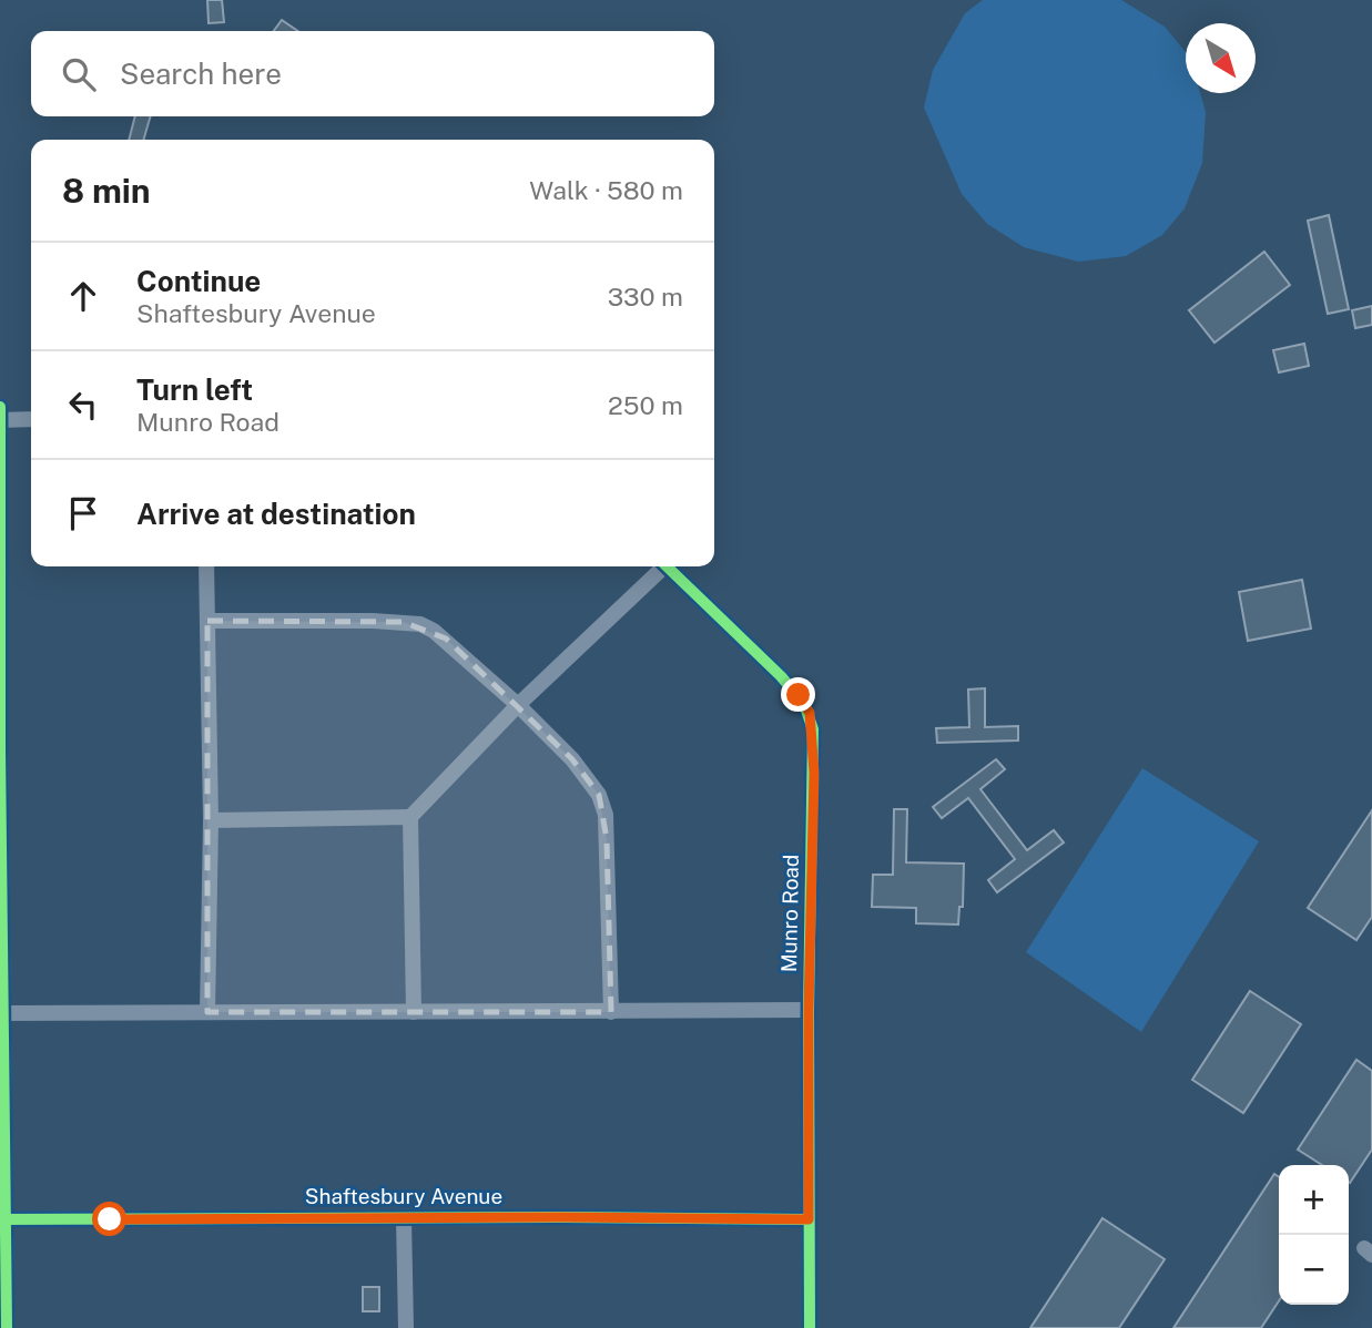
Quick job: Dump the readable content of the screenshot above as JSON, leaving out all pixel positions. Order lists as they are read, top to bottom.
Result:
{
  "streets": {
    "street": ["Munro Road", "Shaftesbury Avenue"]
  },
  "crossings": [
    ["Munro Road", "Shaftesbury Avenue"]
  ],
  "north": "bottom right",
  "page": {
    "search": "Search here",
    "heading": ["8 min", "Walk · 580 m"],
    "list": [
      ["Continue", "Shaftesbury Avenue", "330 m"],
      ["Turn left", "Munro Road", "250 m"],
      "Arrive at destination"
    ],
    "map_buttons": ["+", "−"]
  }
}
